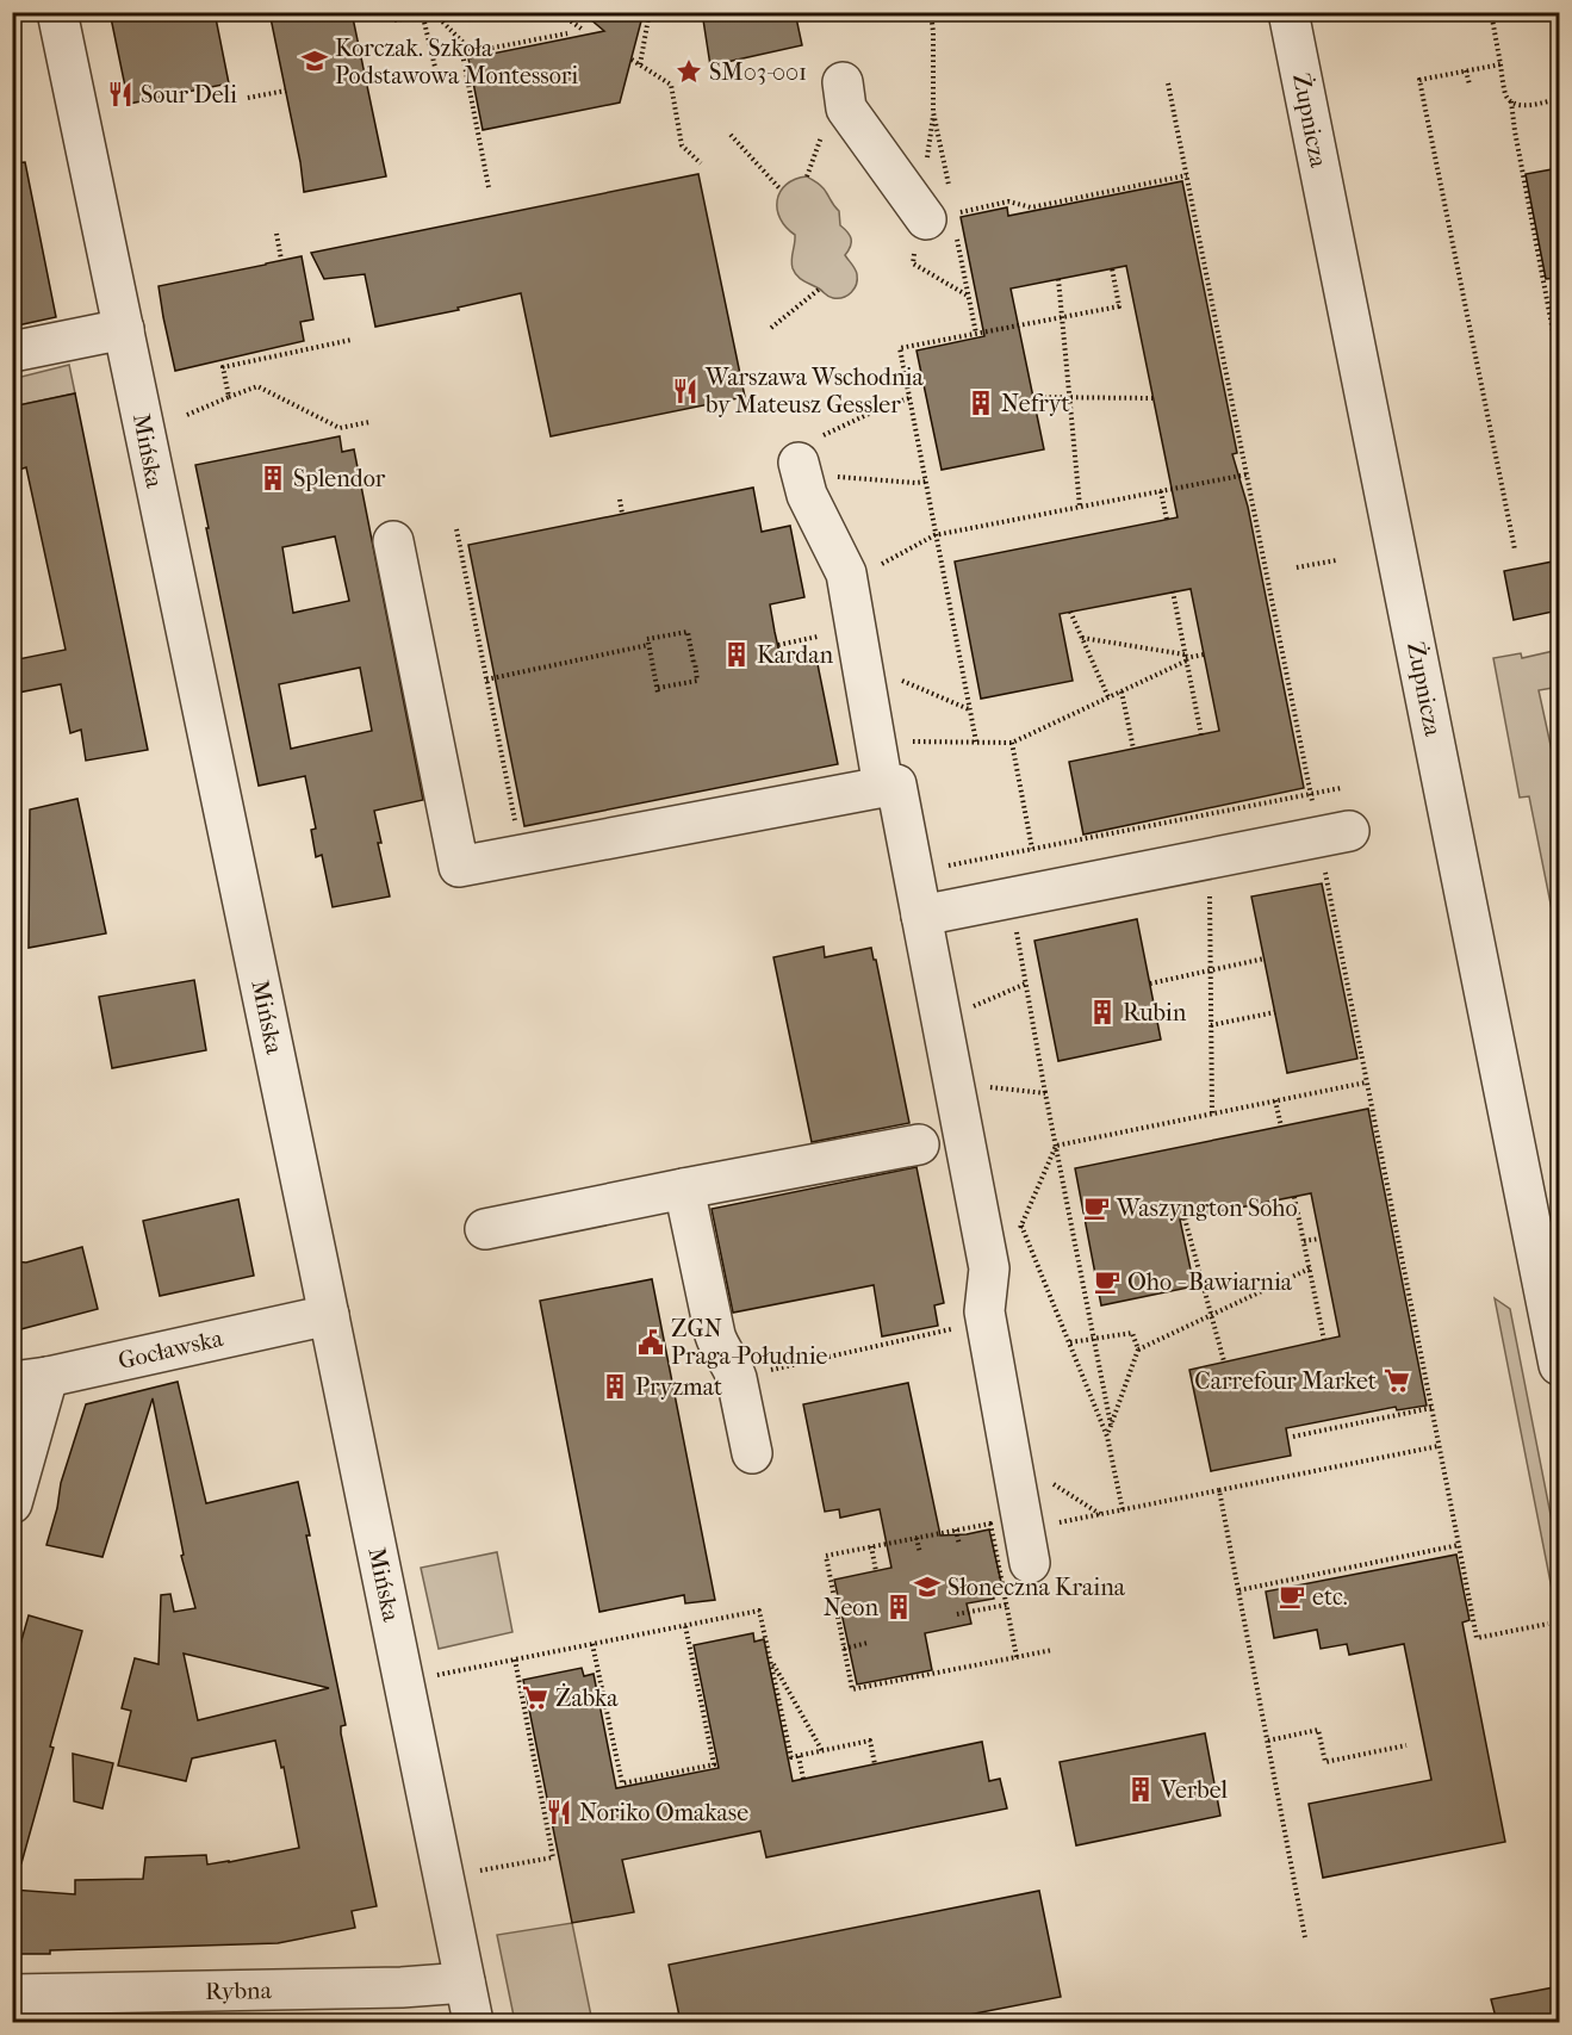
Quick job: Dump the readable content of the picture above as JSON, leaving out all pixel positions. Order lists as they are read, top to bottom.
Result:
{
  "streets": {
    "street": [
      "Żupnicza",
      "Mińska",
      "Gocławska",
      "Rybna"
    ]
  },
  "crossings": [
    ["Mińska", "Gocławska"],
    ["Mińska", "Rybna"]
  ],
  "places": {
    "school or university": ["Korczak. Szkoła Podstawowa Montessori", "Słoneczna Kraina"],
    "place": ["SM03-001"],
    "restaurant": ["Sour Deli", "Warszawa Wschodnia by Mateusz Gessler", "Noriko Omakase"],
    "building": [
      "Nefryt",
      "Splendor",
      "Kardan",
      "Rubin",
      "Pryzmat",
      "Neon",
      "Verbel"
    ],
    "cafe": ["Waszyngton Soho", "Oho - Bawiarnia", "etc."],
    "public building": ["ZGN Praga-Południe"],
    "supermarket": ["Carrefour Market", "Żabka"]
  }
}
